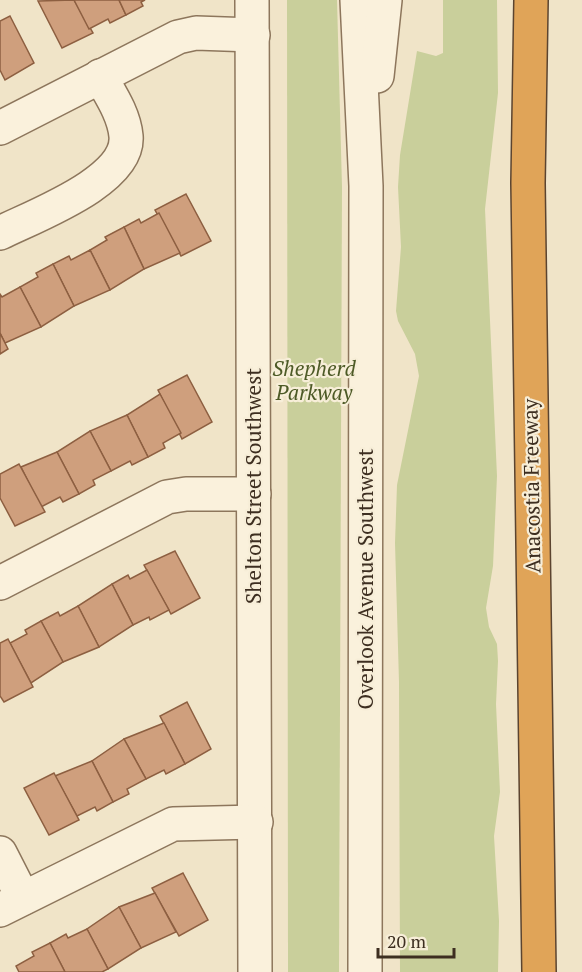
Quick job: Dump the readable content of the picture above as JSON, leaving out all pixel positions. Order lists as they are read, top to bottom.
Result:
{
  "streets": {
    "highway": ["Anacostia Freeway"],
    "street": ["Shelton Street Southwest", "Overlook Avenue Southwest"]
  },
  "parks": ["Shepherd Parkway"],
  "scale_bar": "20 m"
}
